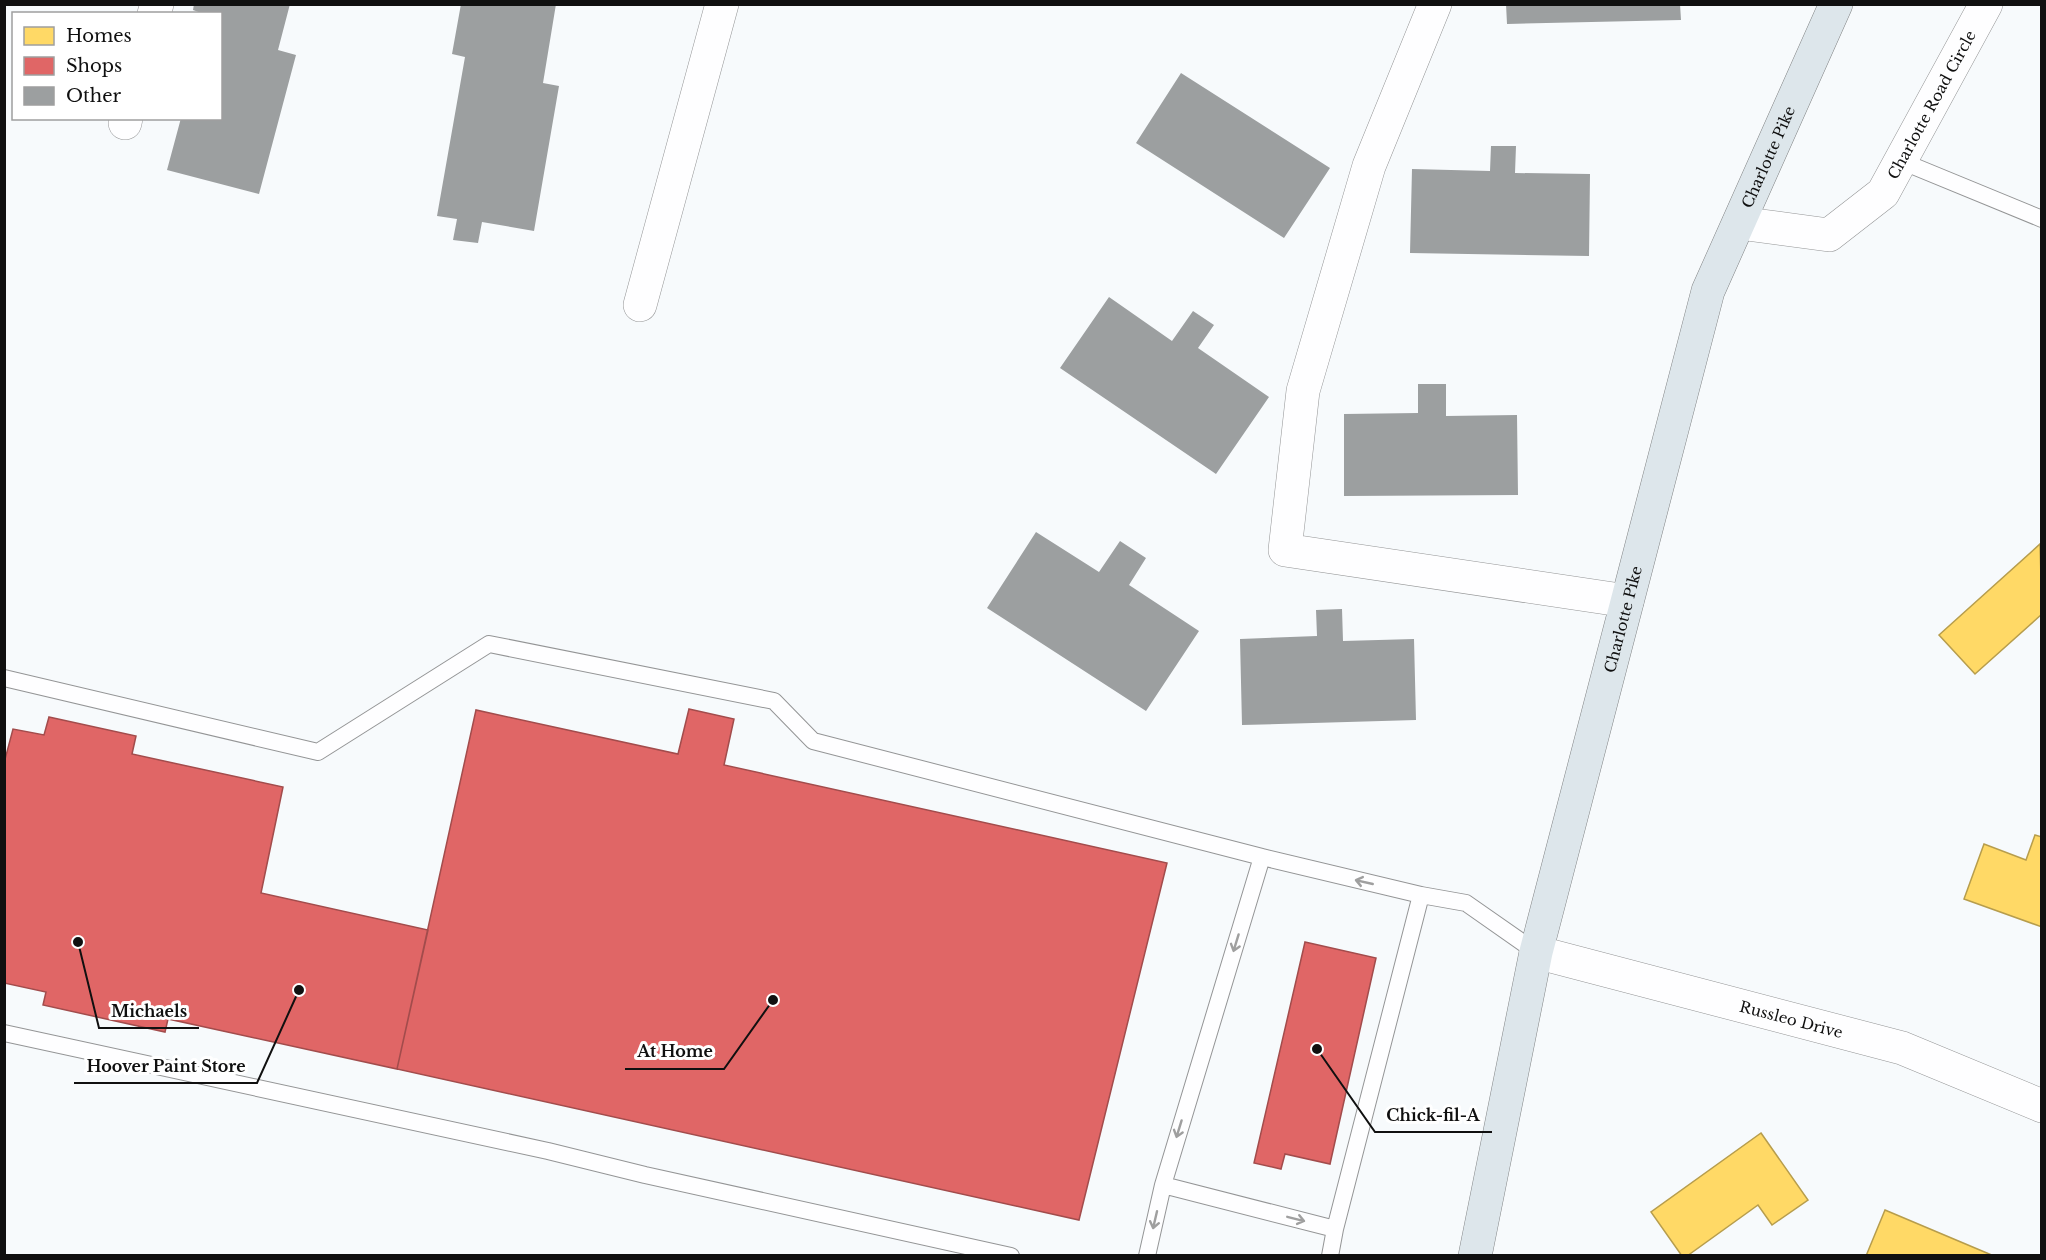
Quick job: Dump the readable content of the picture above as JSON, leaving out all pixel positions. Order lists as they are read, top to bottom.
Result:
{
  "streets": {
    "main road": ["Charlotte Pike"],
    "street": ["Charlotte Road Circle", "Russleo Drive"]
  },
  "crossings": [
    ["Charlotte Road Circle", "Charlotte Pike"],
    ["Charlotte Pike", "Russleo Drive"]
  ],
  "places": [
    "Michaels",
    "Hoover Paint Store",
    "At Home",
    "Chick-fil-A"
  ],
  "legend": ["Homes", "Shops", "Other"]
}
